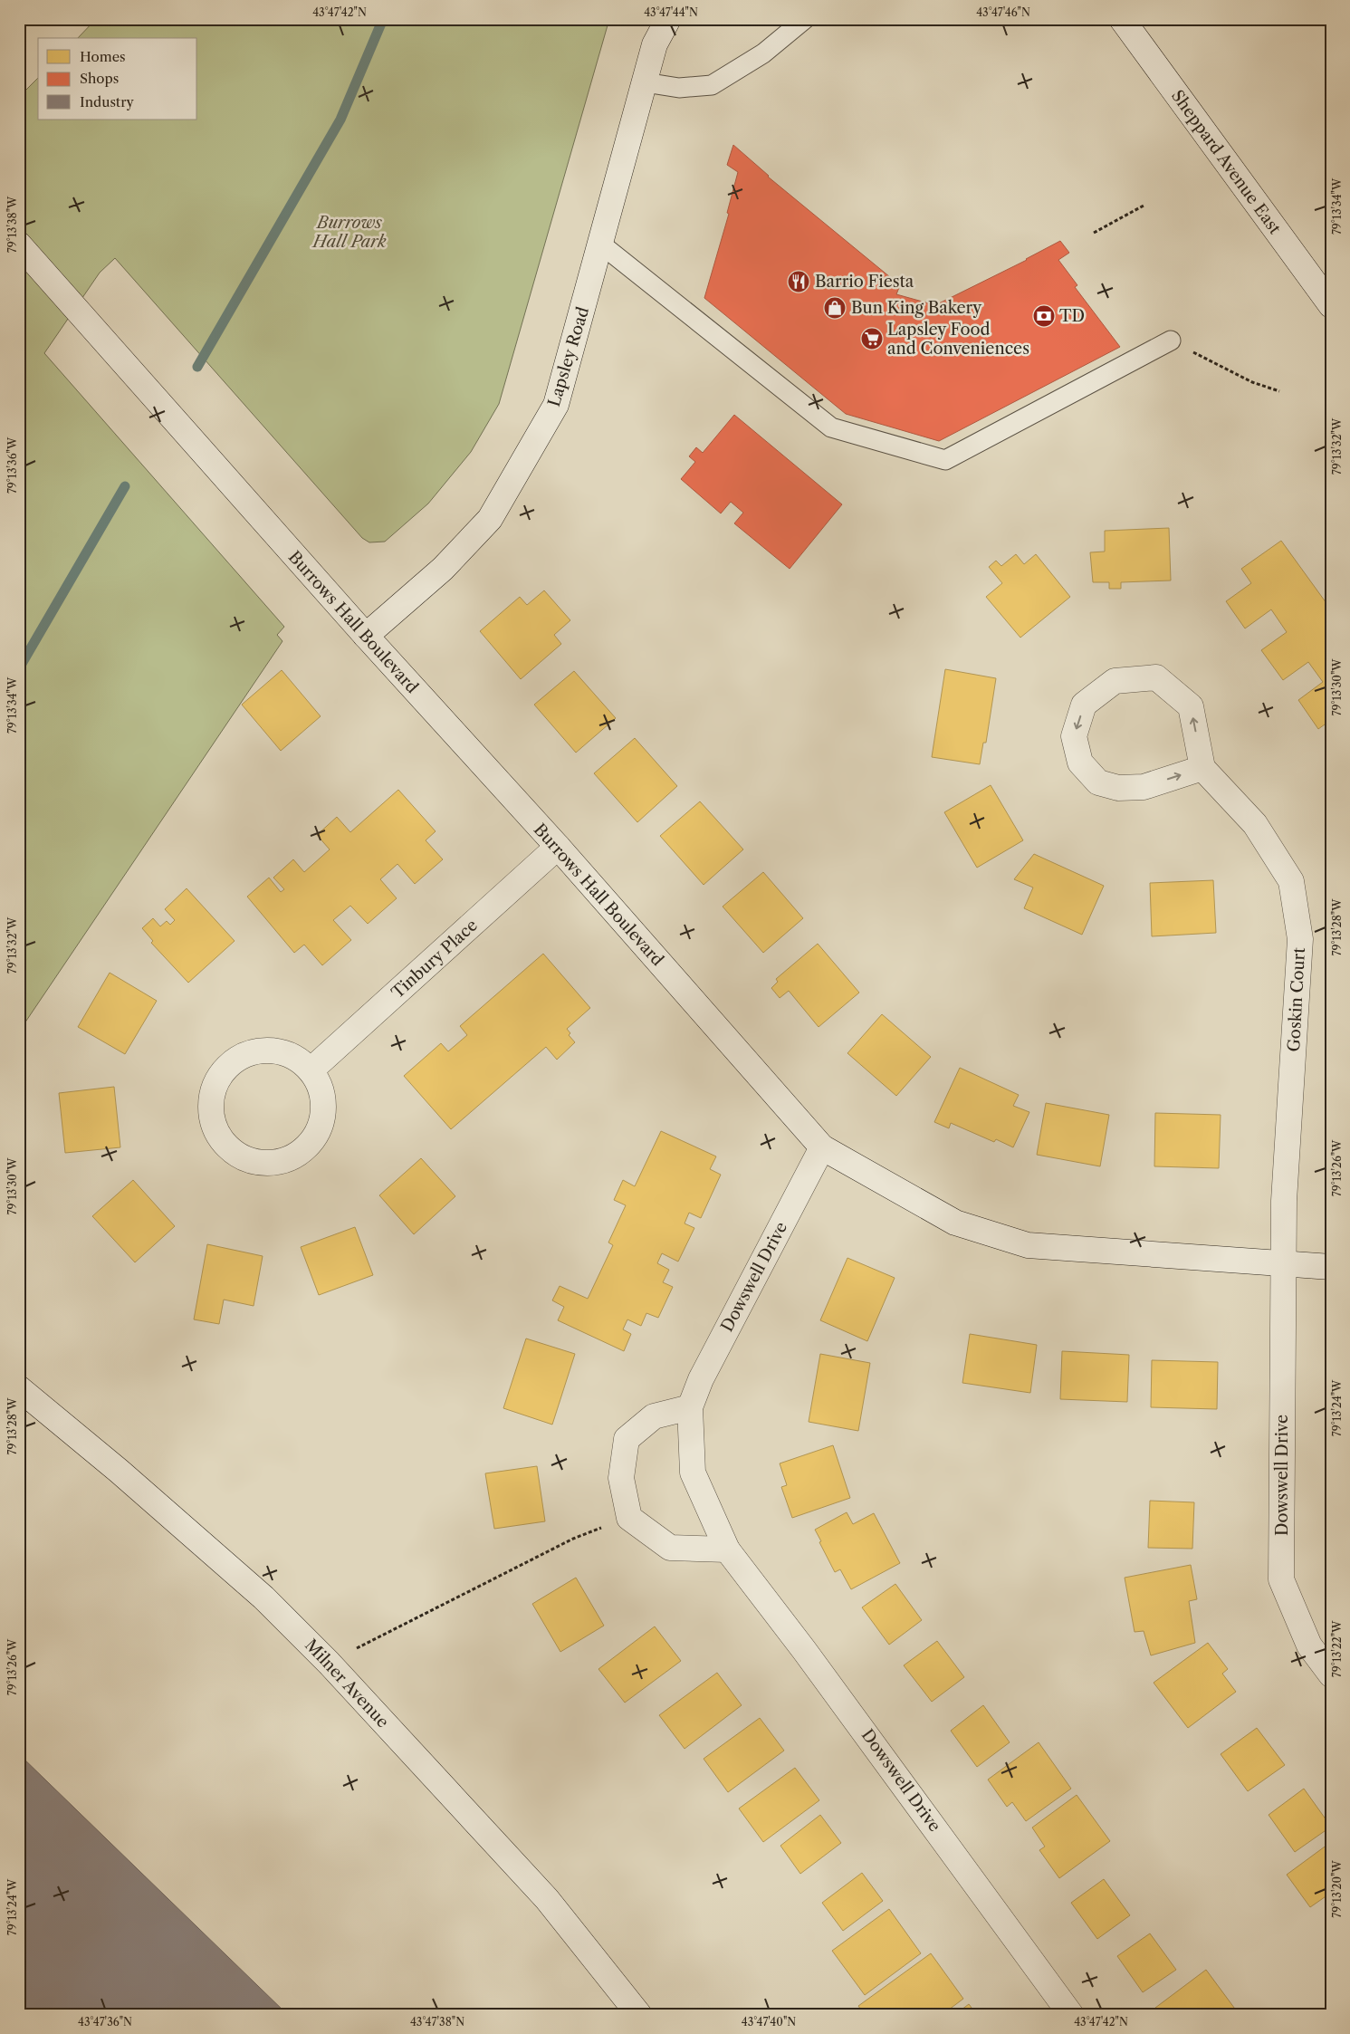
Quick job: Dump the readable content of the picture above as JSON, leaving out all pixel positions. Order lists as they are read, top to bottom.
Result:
{
  "streets": {
    "street": [
      "Sheppard Avenue East",
      "Lapsley Road",
      "Burrows Hall Boulevard",
      "Tinbury Place",
      "Goskin Court",
      "Dowswell Drive",
      "Milner Avenue"
    ]
  },
  "crossings": [
    ["Lapsley Road", "Burrows Hall Boulevard"],
    ["Burrows Hall Boulevard", "Tinbury Place"],
    ["Burrows Hall Boulevard", "Goskin Court"],
    ["Burrows Hall Boulevard", "Dowswell Drive"],
    ["Goskin Court", "Dowswell Drive"]
  ],
  "parks": ["Burrows Hall Park"],
  "places": {
    "restaurant": ["Barrio Fiesta"],
    "shop": ["Bun King Bakery"],
    "bank": ["TD"],
    "supermarket": ["Lapsley Food and Conveniences"]
  },
  "legend": ["Homes", "Shops", "Industry"],
  "coordinates": [
    "43°47'42\"N",
    "43°47'44\"N",
    "43°47'46\"N",
    "79°13'34\"W",
    "79°13'38\"W",
    "79°13'32\"W",
    "79°13'36\"W",
    "79°13'30\"W",
    "79°13'28\"W",
    "79°13'26\"W",
    "79°13'24\"W",
    "79°13'22\"W",
    "79°13'20\"W",
    "43°47'36\"N",
    "43°47'38\"N",
    "43°47'40\"N"
  ]
}
